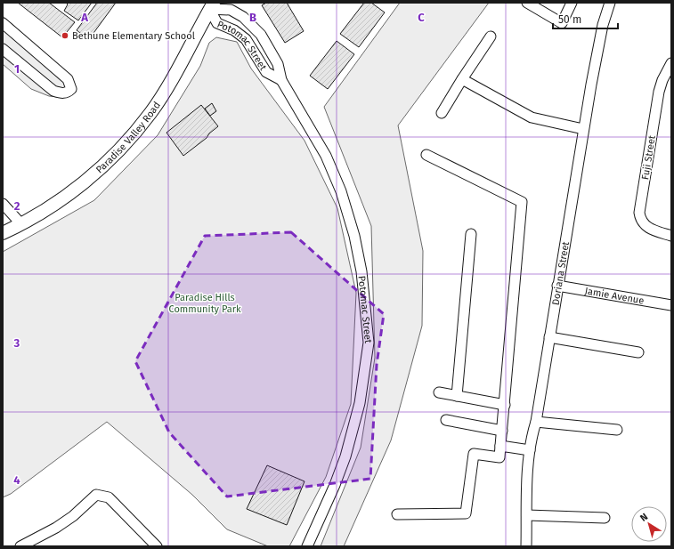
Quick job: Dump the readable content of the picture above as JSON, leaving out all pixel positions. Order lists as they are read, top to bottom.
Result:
{
  "streets": {
    "main road": ["Paradise Valley Road"],
    "street": [
      "Potomac Street",
      "Fuji Street",
      "Doriana Street",
      "Jamie Avenue"
    ]
  },
  "crossings": [
    ["Potomac Street", "Paradise Valley Road"],
    ["Doriana Street", "Jamie Avenue"]
  ],
  "parks": ["Paradise Hills Community Park"],
  "places": ["Bethune Elementary School"],
  "scale_bar": "50 m",
  "north": "top left",
  "grid": {
    "columns": ["A", "B", "C"],
    "rows": [
      "1",
      "2",
      "3",
      "4"
    ]
  }
}
